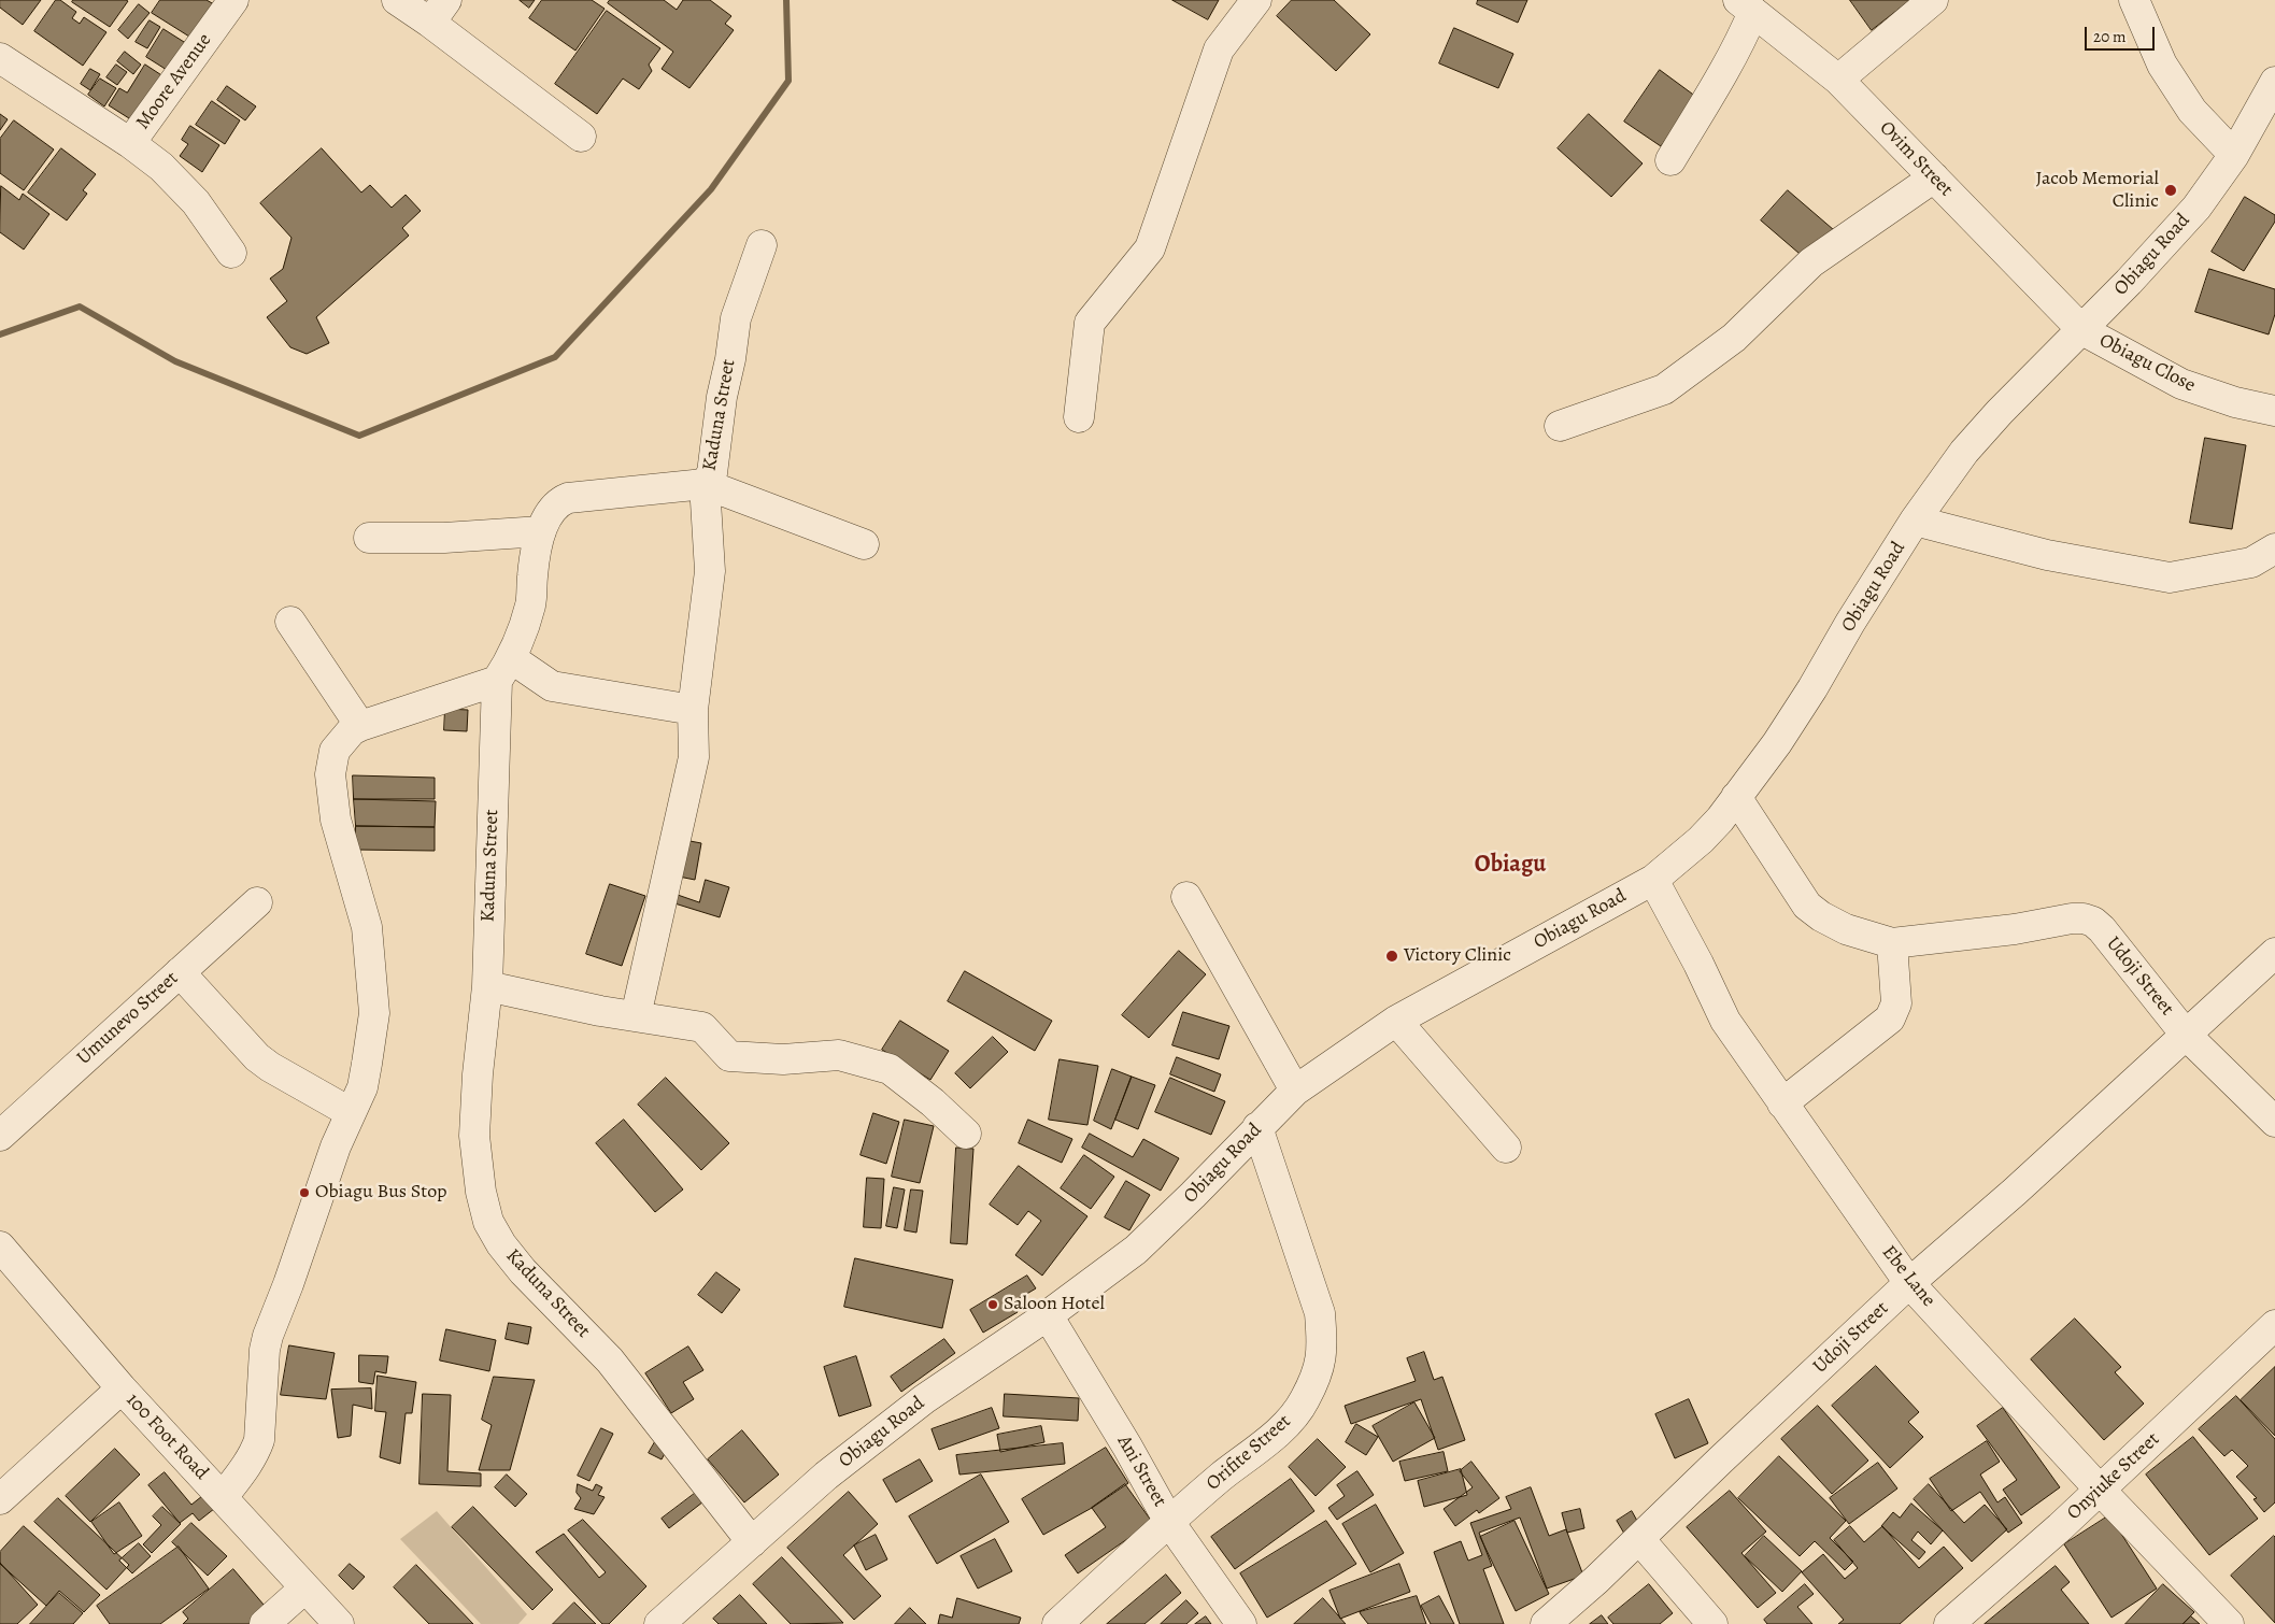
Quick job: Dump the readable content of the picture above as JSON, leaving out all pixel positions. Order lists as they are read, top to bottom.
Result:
{
  "streets": {
    "street": [
      "Moore Avenue",
      "Ovim Street",
      "Obiagu Road",
      "Obiagu Close",
      "Kaduna Street",
      "Udoji Street",
      "Umunevo Street",
      "Ebe Lane",
      "100 Foot Road",
      "Orifite Street",
      "Ani Street",
      "Onyiuke Street"
    ]
  },
  "crossings": [
    ["Ovim Street", "Obiagu Road"],
    ["Ovim Street", "Obiagu Close"],
    ["Obiagu Road", "Obiagu Close"],
    ["Obiagu Road", "Kaduna Street"],
    ["Obiagu Road", "Ebe Lane"],
    ["Obiagu Road", "Orifite Street"],
    ["Obiagu Road", "Ani Street"],
    ["Udoji Street", "Ebe Lane"],
    ["Ebe Lane", "Onyiuke Street"],
    ["Orifite Street", "Ani Street"]
  ],
  "districts": ["Obiagu"],
  "places": [
    "Jacob Memorial Clinic",
    "Victory Clinic",
    "Obiagu Bus Stop",
    "Saloon Hotel"
  ],
  "scale_bar": "20 m"
}
